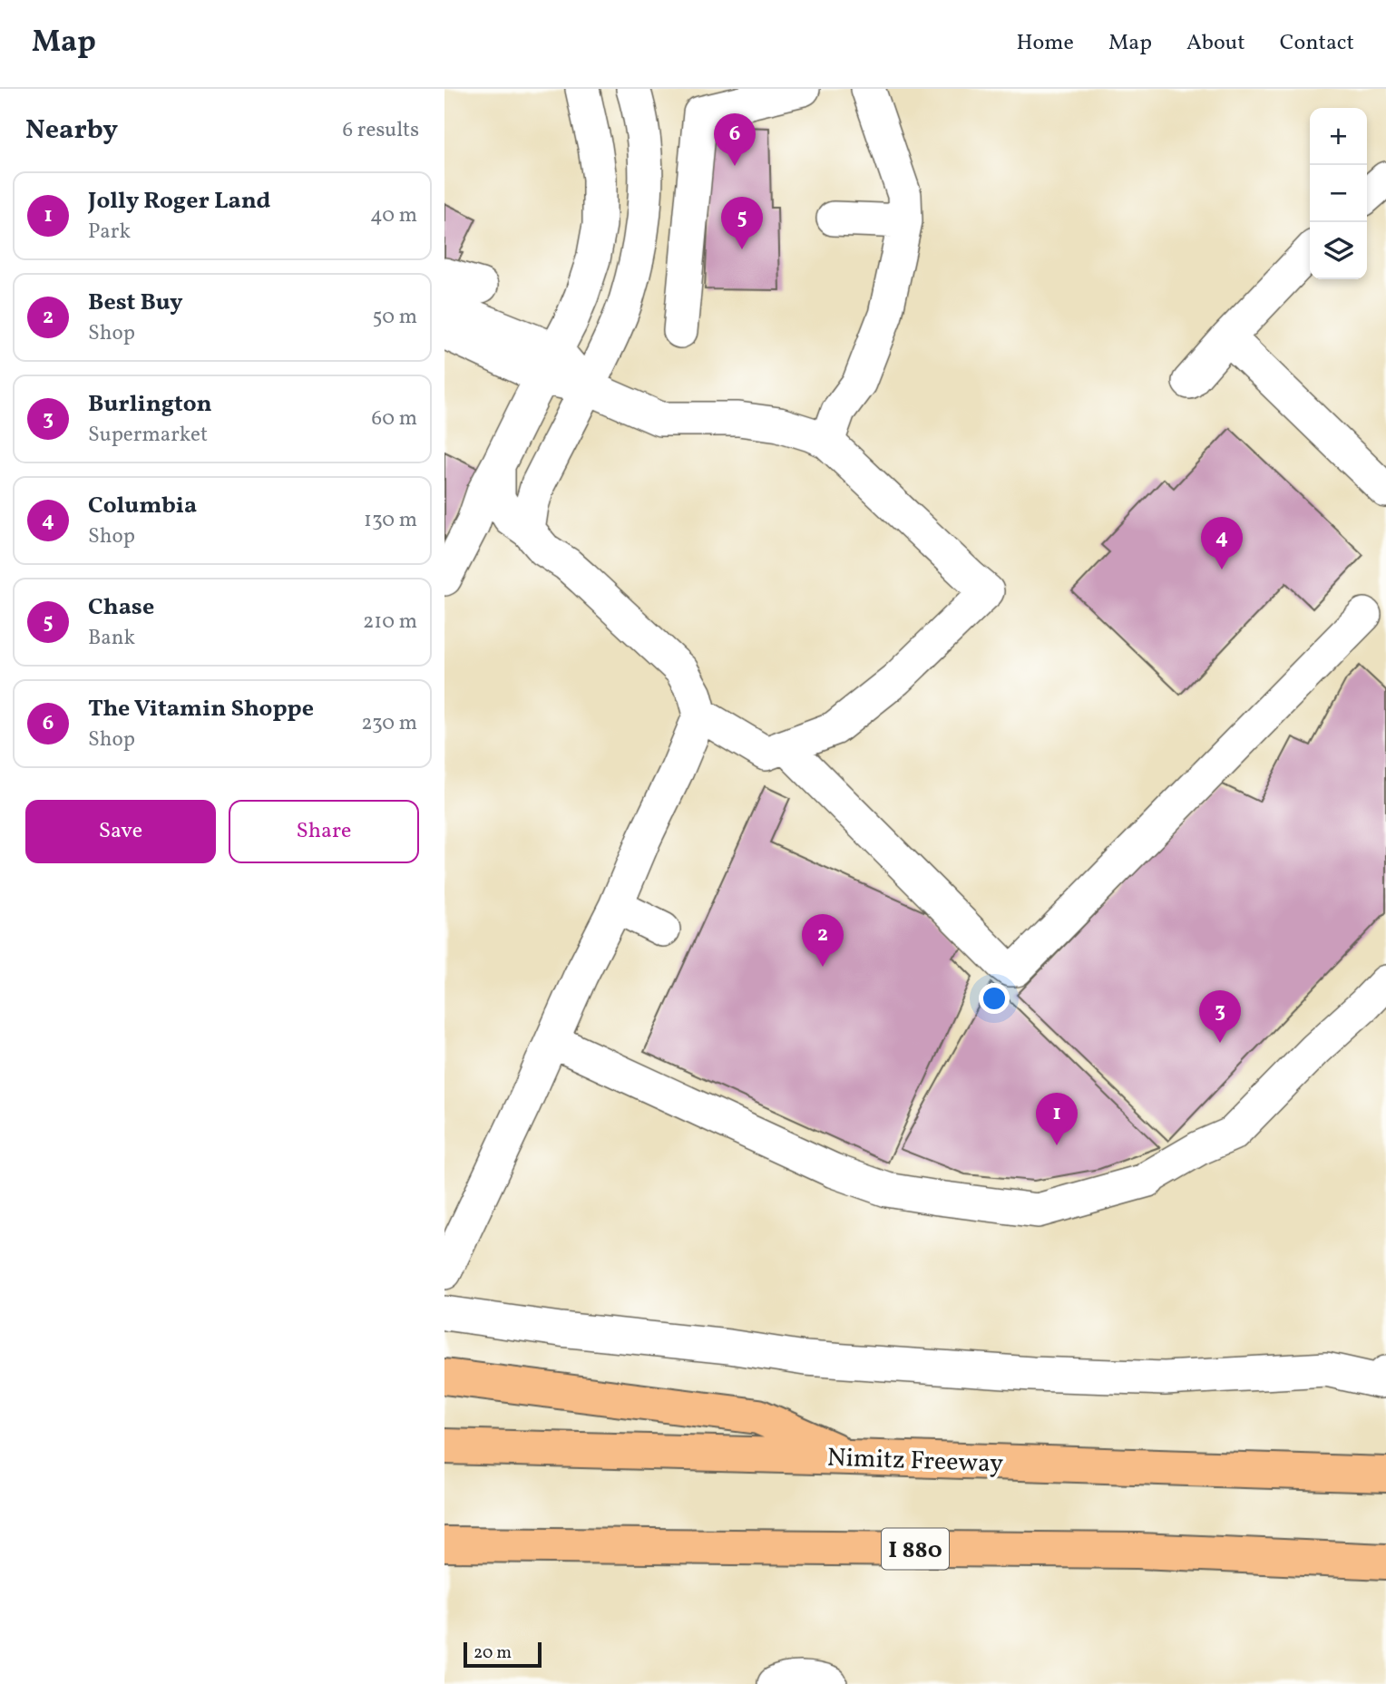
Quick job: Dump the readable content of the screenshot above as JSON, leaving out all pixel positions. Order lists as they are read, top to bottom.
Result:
{
  "streets": {
    "highway": ["Nimitz Freeway", "I 880"]
  },
  "scale_bar": "20 m",
  "page": {
    "header": "Map",
    "nav": [
      "Home",
      "Map",
      "About",
      "Contact"
    ],
    "heading": ["Nearby", "6 results"],
    "map_buttons": ["+", "−"],
    "pins": [
      "6",
      "5",
      "4",
      "2",
      "3",
      "1"
    ],
    "list": [
      {
        "mark": "1",
        "name": "Jolly Roger Land",
        "note": "Park",
        "value": "40 m"
      },
      {
        "mark": "2",
        "name": "Best Buy",
        "note": "Shop",
        "value": "50 m"
      },
      {
        "mark": "3",
        "name": "Burlington",
        "note": "Supermarket",
        "value": "60 m"
      },
      {
        "mark": "4",
        "name": "Columbia",
        "note": "Shop",
        "value": "130 m"
      },
      {
        "mark": "5",
        "name": "Chase",
        "note": "Bank",
        "value": "210 m"
      },
      {
        "mark": "6",
        "name": "The Vitamin Shoppe",
        "note": "Shop",
        "value": "230 m"
      }
    ],
    "buttons": ["Save", "Share"],
    "scale": "20 m"
  }
}
